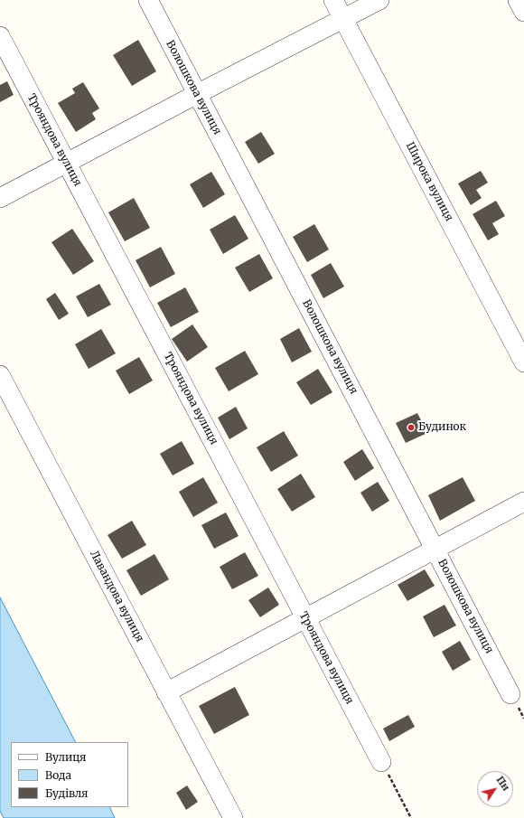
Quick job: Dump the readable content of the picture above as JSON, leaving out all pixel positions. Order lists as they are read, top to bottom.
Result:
{
  "streets": {
    "street": [
      "Волошкова вулиця",
      "Трояндова вулиця",
      "Широка вулиця",
      "Лавандова вулиця"
    ]
  },
  "places": ["Будинок"],
  "legend": ["Вулиця", "Вода", "Будівля"],
  "north": "top right"
}
